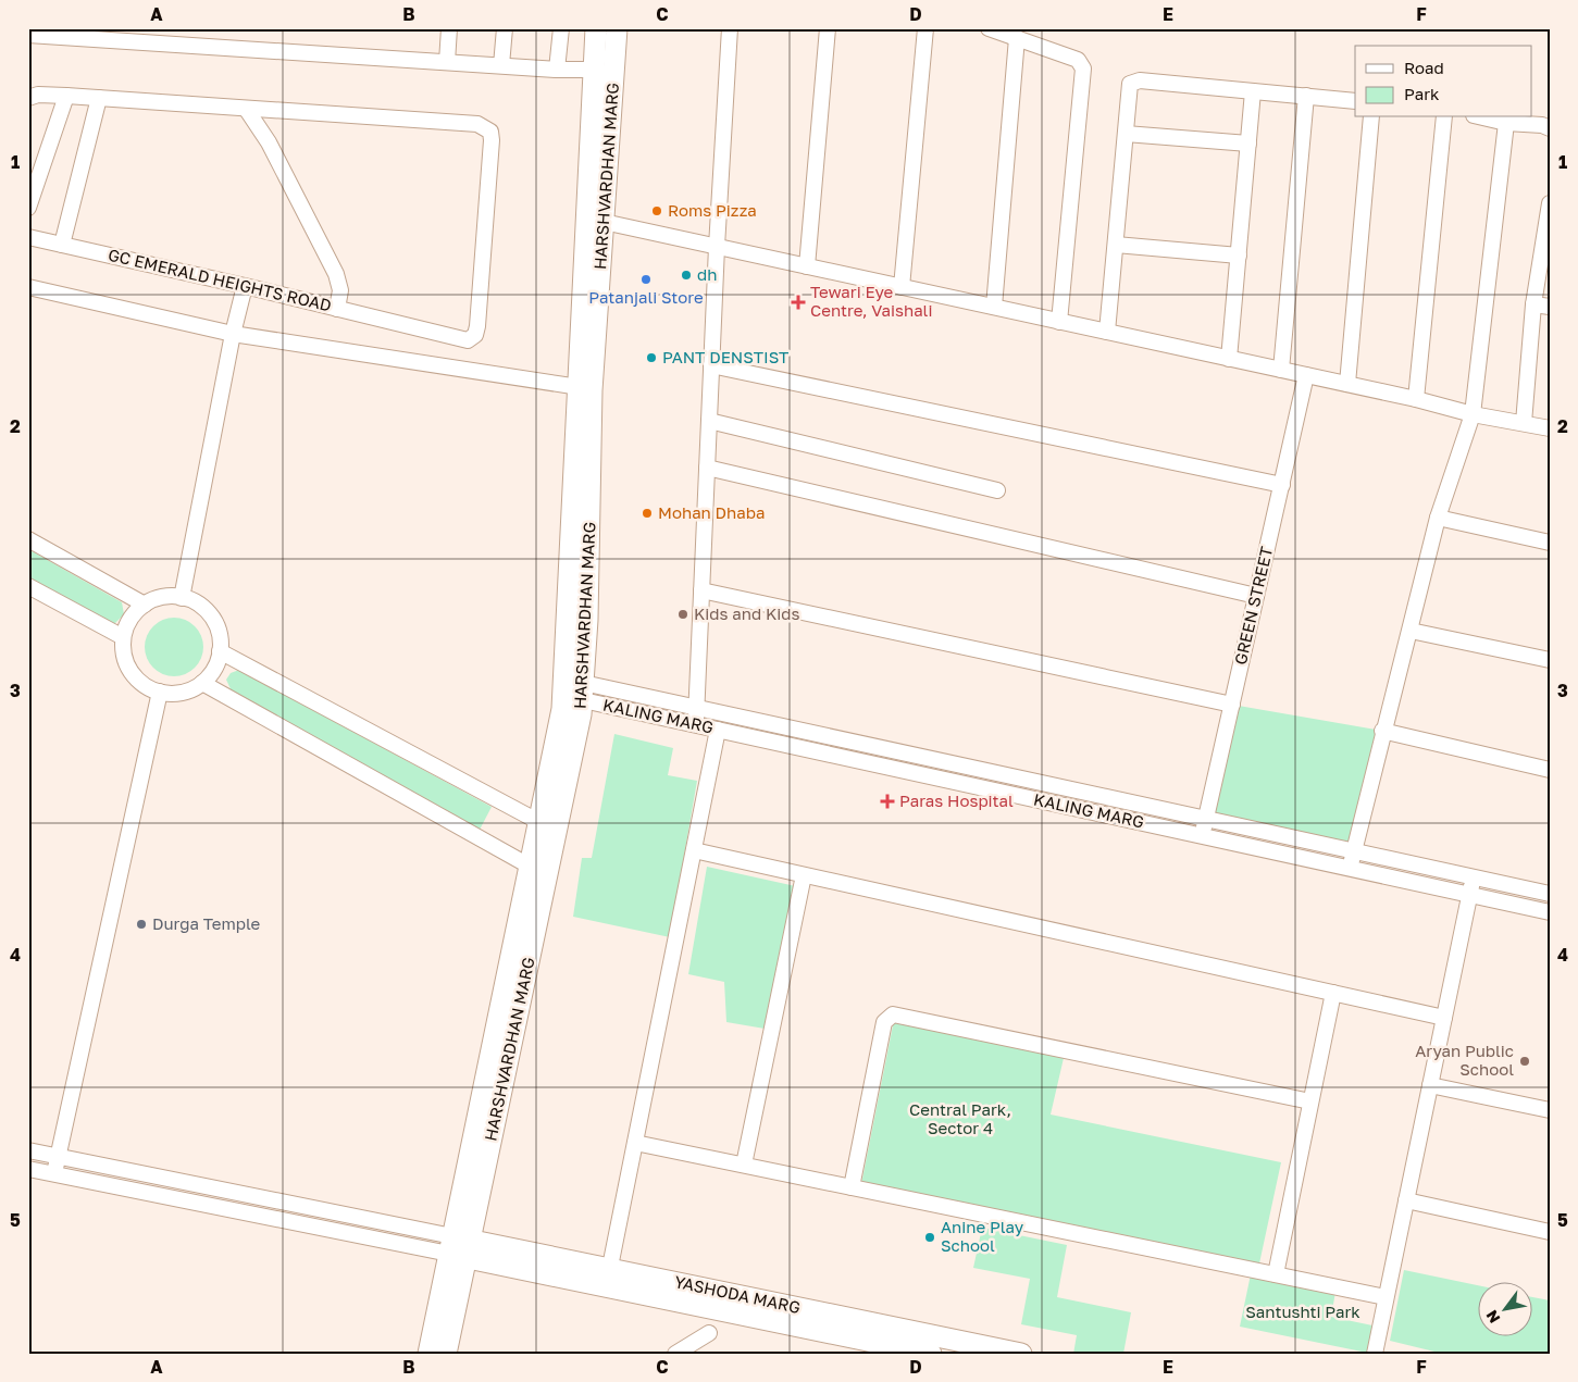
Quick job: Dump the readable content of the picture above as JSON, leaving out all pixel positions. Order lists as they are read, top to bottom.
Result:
{
  "streets": {
    "street": [
      "HARSHVARDHAN MARG",
      "GC EMERALD HEIGHTS ROAD",
      "GREEN STREET",
      "KALING MARG",
      "YASHODA MARG"
    ]
  },
  "crossings": [
    ["HARSHVARDHAN MARG", "KALING MARG"],
    ["HARSHVARDHAN MARG", "YASHODA MARG"],
    ["GREEN STREET", "KALING MARG"]
  ],
  "parks": ["Central Park, Sector 4", "Santushti Park"],
  "places": {
    "other": [
      "Roms Pizza",
      "dh",
      "Patanjali Store",
      "PANT DENSTIST",
      "Mohan Dhaba",
      "Kids and Kids",
      "Durga Temple",
      "Aryan Public School",
      "Anine Play School"
    ],
    "health": ["Tewari Eye Centre, Vaishali", "Paras Hospital"]
  },
  "legend": ["Road", "Park"],
  "north": "bottom left",
  "grid": {
    "columns": [
      "A",
      "B",
      "C",
      "D",
      "E",
      "F"
    ],
    "rows": [
      "1",
      "2",
      "3",
      "4",
      "5"
    ]
  }
}
